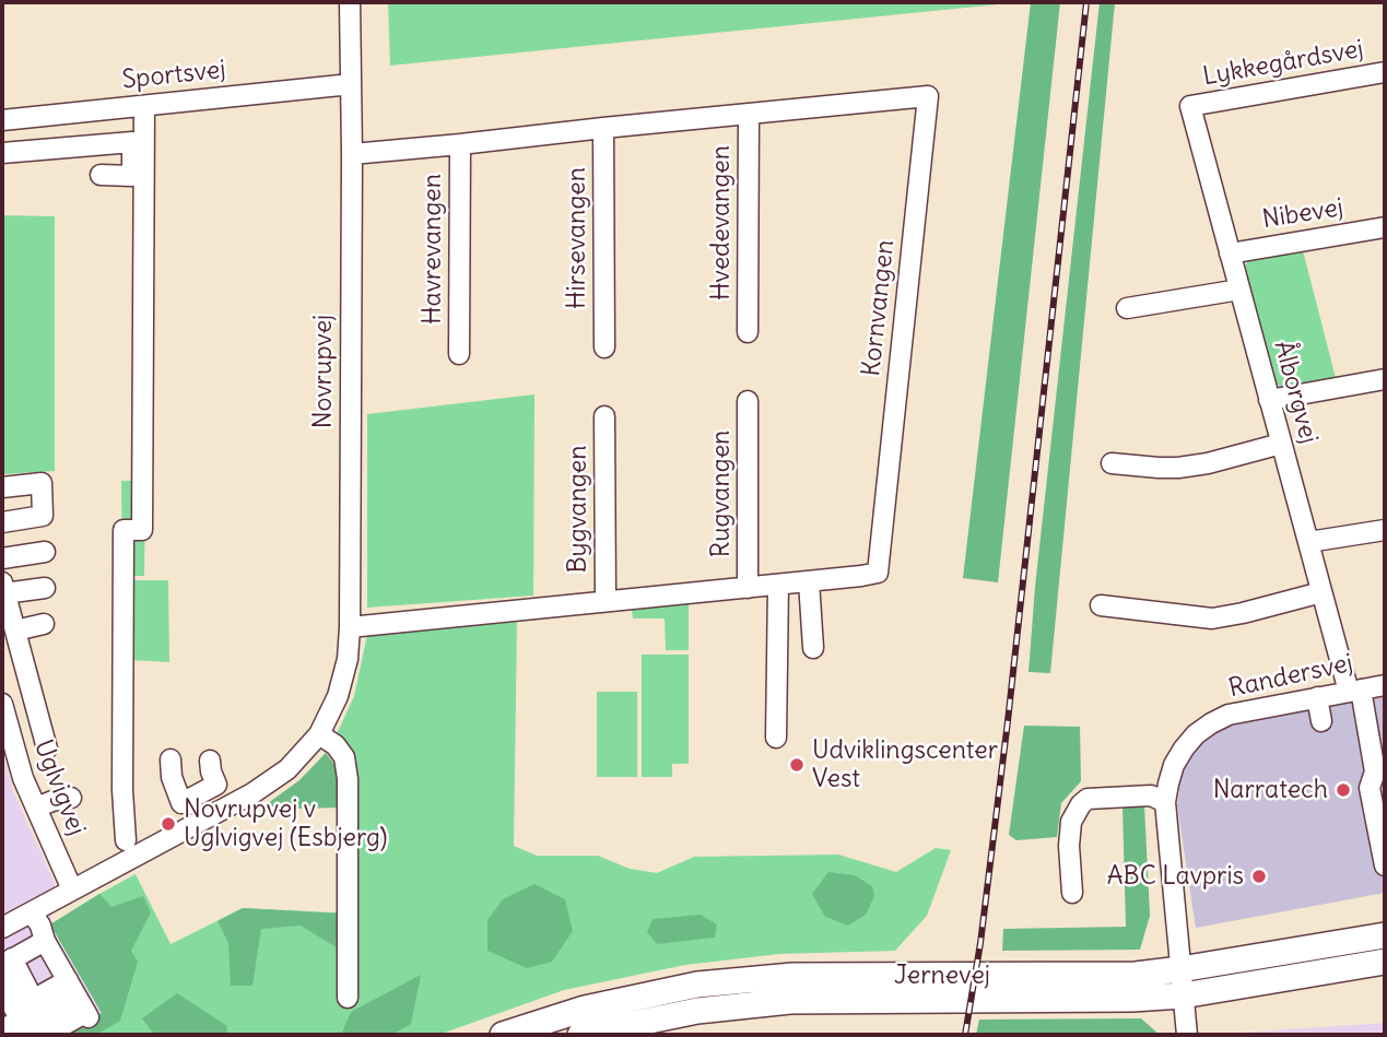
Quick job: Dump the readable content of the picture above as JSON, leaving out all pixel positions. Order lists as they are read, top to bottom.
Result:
{
  "streets": {
    "main road": ["Jernevej"],
    "street": [
      "Lykkegårdsvej",
      "Sportsvej",
      "Nibevej",
      "Hvedevangen",
      "Hirsevangen",
      "Havrevangen",
      "Kornvangen",
      "Novrupvej",
      "Ålborgvej",
      "Rugvangen",
      "Bygvangen",
      "Randersvej",
      "Uglvigvej"
    ]
  },
  "crossings": [
    ["Lykkegårdsvej", "Ålborgvej"],
    ["Sportsvej", "Novrupvej"],
    ["Nibevej", "Ålborgvej"],
    ["Hvedevangen", "Kornvangen"],
    ["Hirsevangen", "Kornvangen"],
    ["Havrevangen", "Kornvangen"],
    ["Kornvangen", "Novrupvej"],
    ["Kornvangen", "Rugvangen"],
    ["Kornvangen", "Bygvangen"],
    ["Novrupvej", "Uglvigvej"],
    ["Ålborgvej", "Randersvej"],
    ["Randersvej", "Jernevej"]
  ],
  "places": [
    "Udviklingscenter Vest",
    "Narratech",
    "Novrupvej v Uglvigvej (Esbjerg)",
    "ABC Lavpris"
  ]
}
